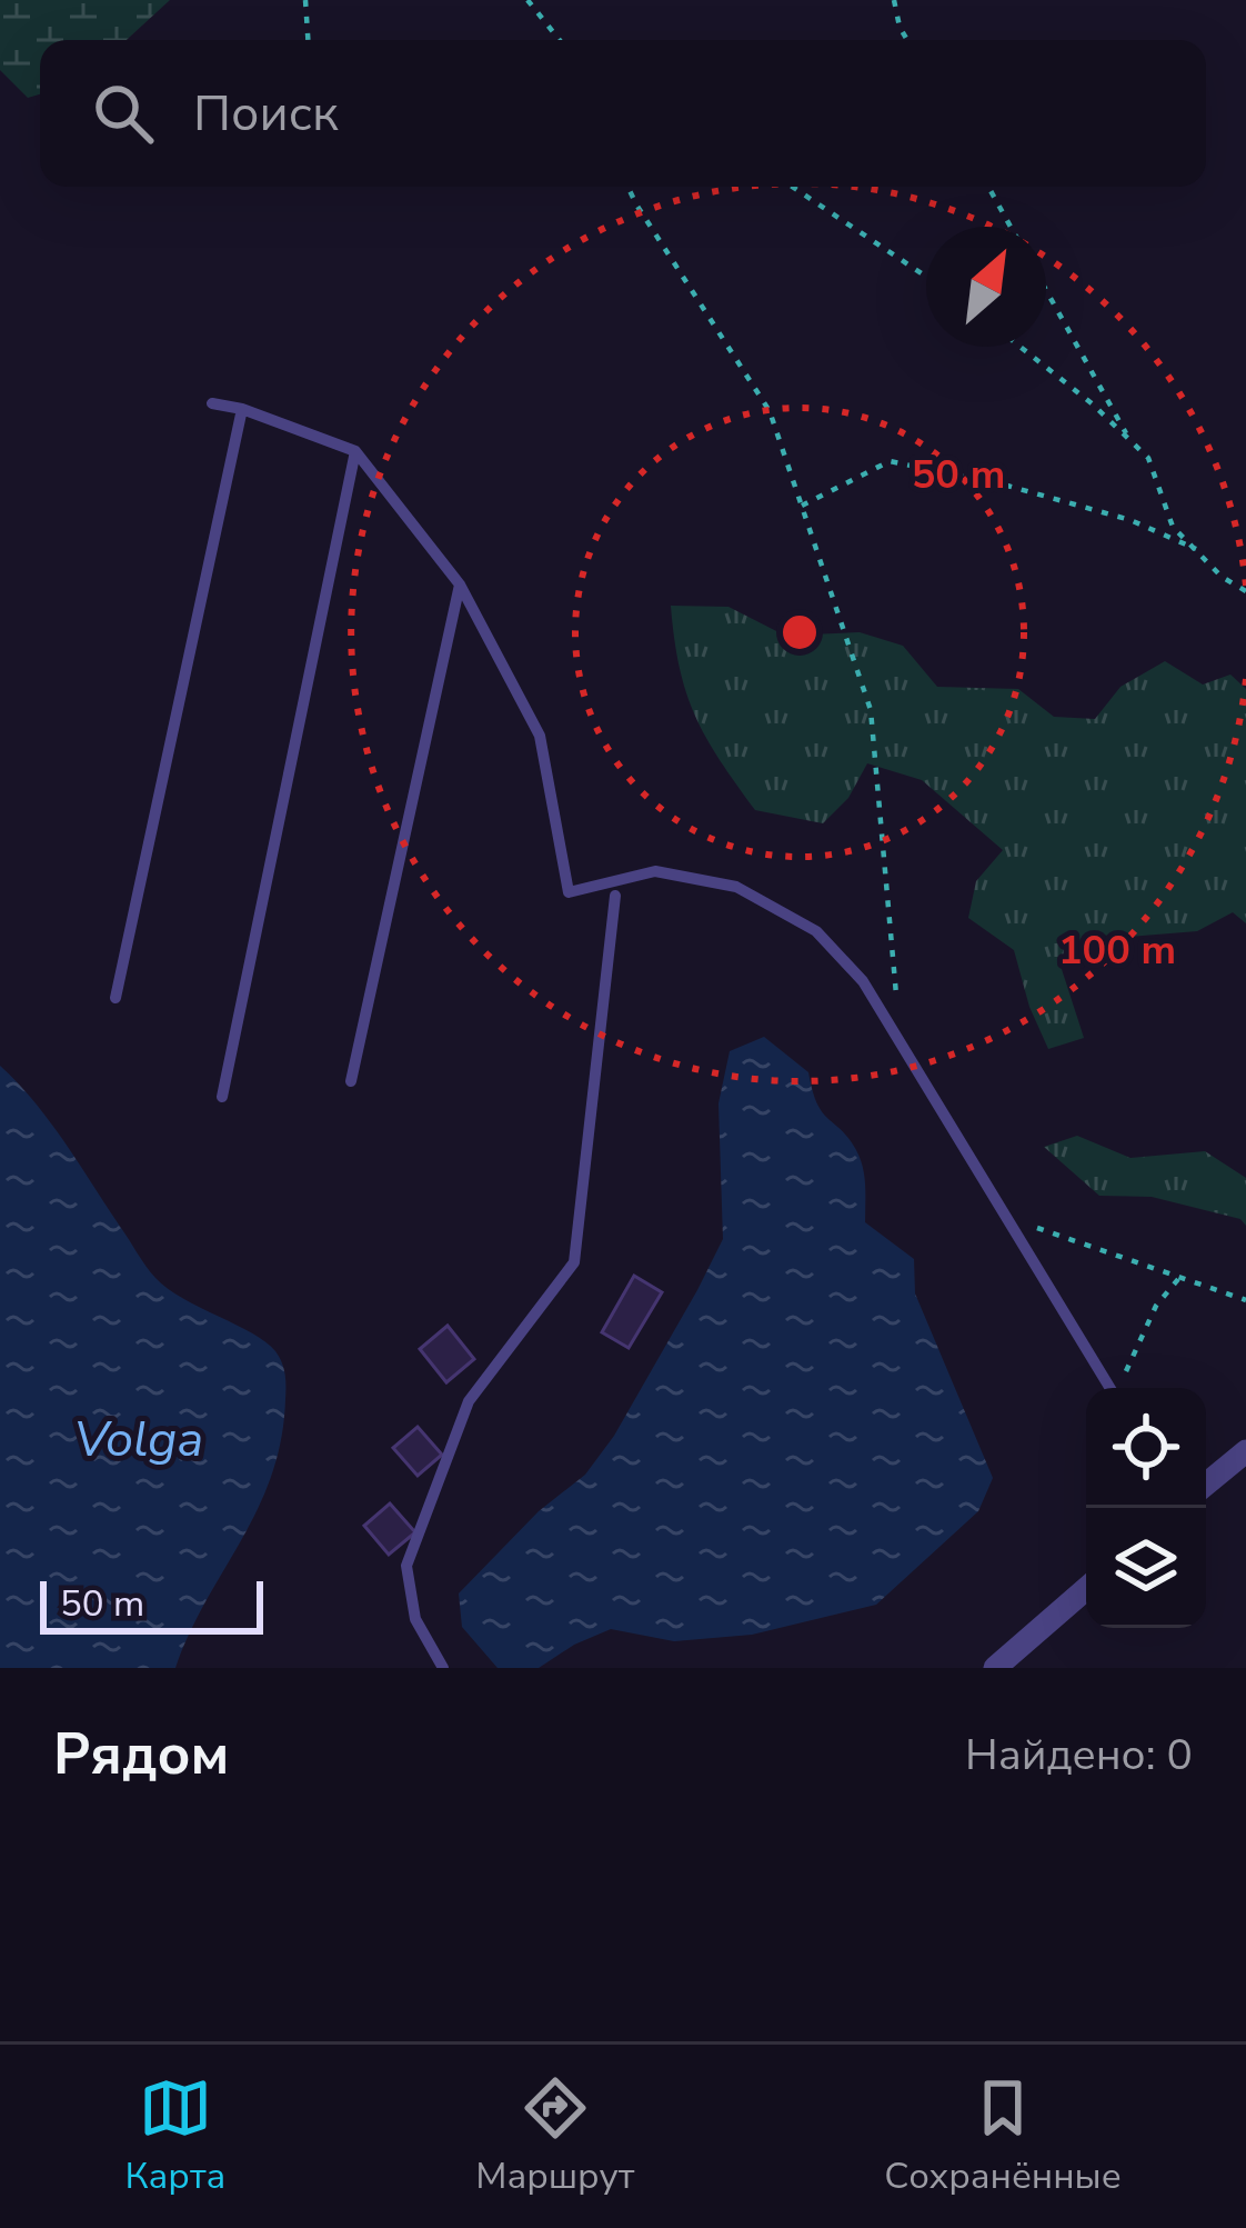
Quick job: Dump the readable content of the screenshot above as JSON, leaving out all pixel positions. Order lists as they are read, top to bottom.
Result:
{
  "water": ["Volga"],
  "scale_bar": "50 m",
  "north": "top right",
  "page": {
    "search": "Поиск",
    "scale": "50 m",
    "heading": ["Рядом", "Найдено: 0"],
    "nav": ["Карта", "Маршрут", "Сохранённые"]
  },
  "rings": ["50 m", "100 m"]
}
